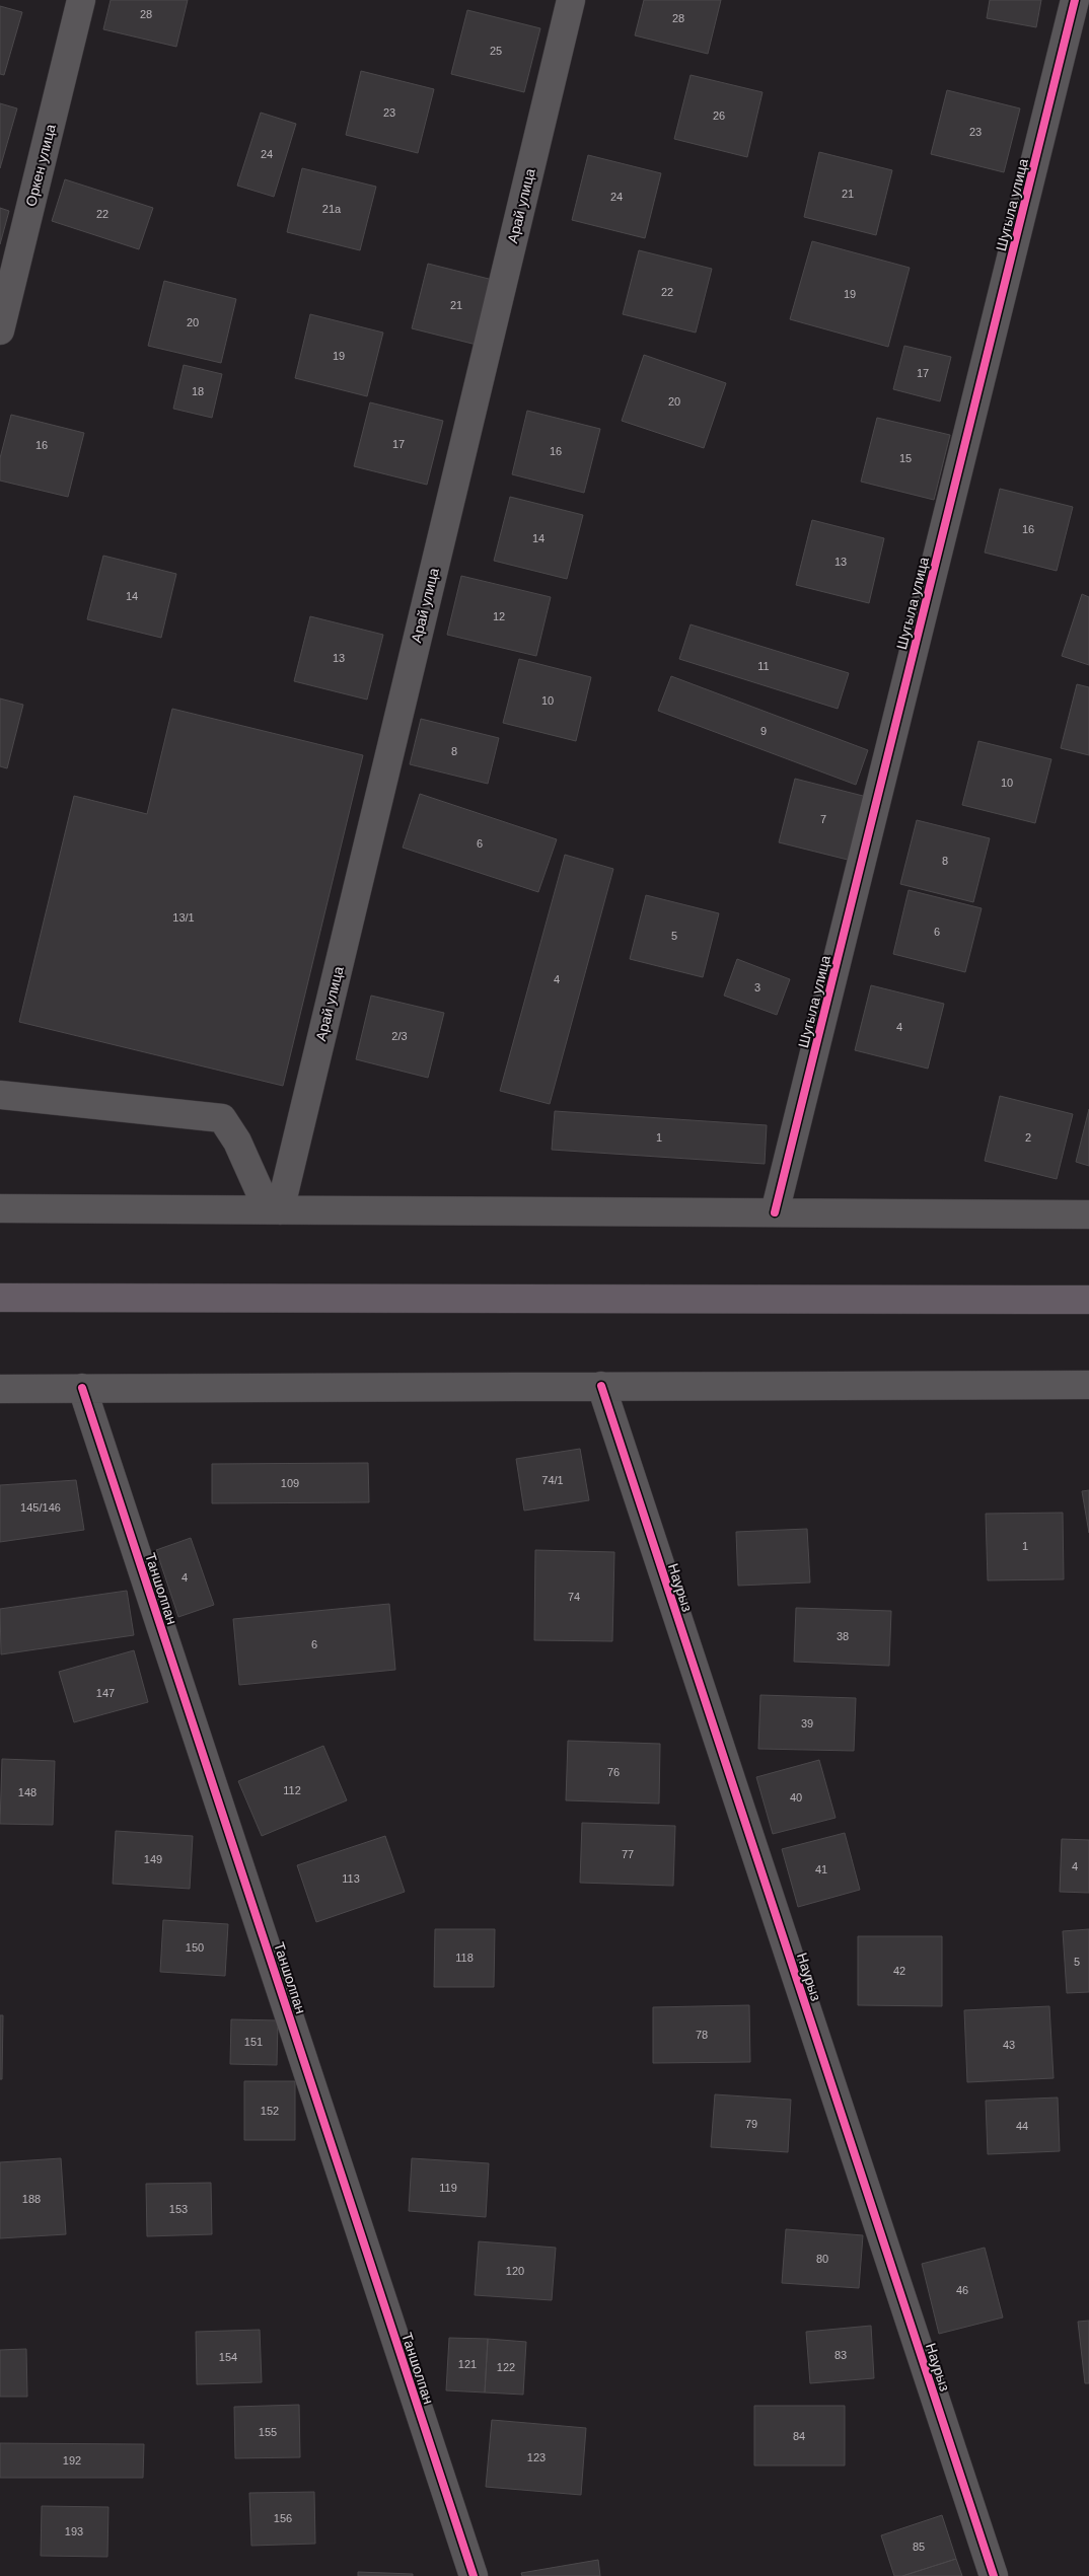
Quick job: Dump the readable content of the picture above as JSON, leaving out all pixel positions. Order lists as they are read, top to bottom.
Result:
{
  "streets": {
    "street": [
      "Оркен улица",
      "Шугыла улица",
      "Арай улица",
      "Наурыз",
      "Таншолпан"
    ]
  },
  "house_numbers": [
    "28",
    "28",
    "25",
    "23",
    "26",
    "23",
    "24",
    "21",
    "24",
    "21а",
    "22",
    "22",
    "19",
    "21",
    "20",
    "19",
    "17",
    "18",
    "20",
    "17",
    "16",
    "16",
    "15",
    "16",
    "14",
    "13",
    "14",
    "12",
    "13",
    "11",
    "10",
    "9",
    "8",
    "10",
    "7",
    "6",
    "8",
    "13/1",
    "6",
    "5",
    "4",
    "3",
    "4",
    "2/3",
    "1",
    "2",
    "74/1",
    "109",
    "145/146",
    "1",
    "4",
    "74",
    "38",
    "6",
    "147",
    "39",
    "76",
    "112",
    "148",
    "40",
    "77",
    "149",
    "4",
    "41",
    "113",
    "150",
    "118",
    "5",
    "42",
    "78",
    "151",
    "43",
    "152",
    "79",
    "44",
    "119",
    "188",
    "153",
    "80",
    "120",
    "46",
    "83",
    "154",
    "121",
    "122",
    "155",
    "84",
    "123",
    "192",
    "156",
    "193",
    "85"
  ]
}
